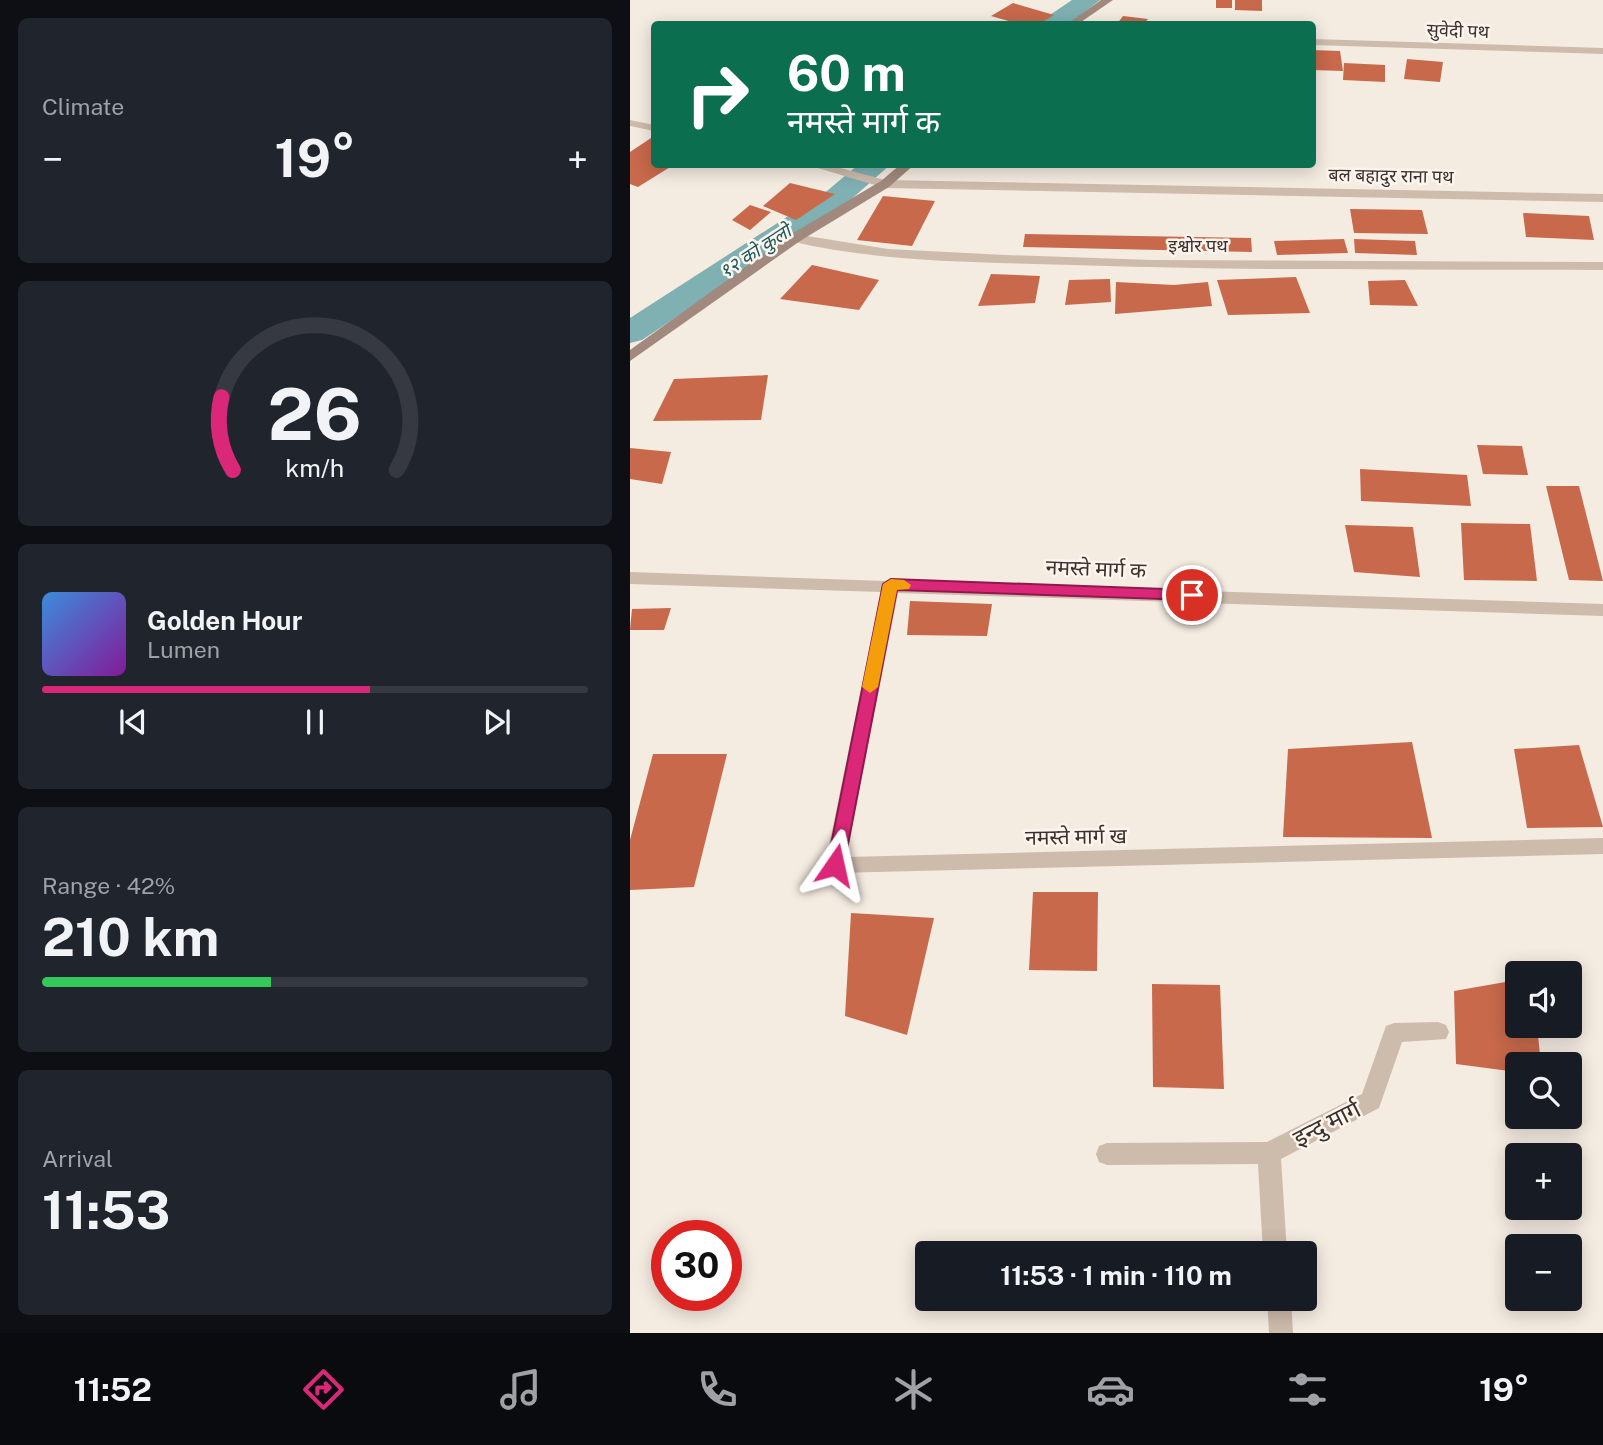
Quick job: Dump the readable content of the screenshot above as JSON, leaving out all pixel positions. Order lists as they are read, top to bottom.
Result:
{
  "streets": {
    "street": [
      "सुवेदी पथ",
      "बल बहादुर राना पथ",
      "इश्वोर पथ",
      "नमस्ते मार्ग क",
      "नमस्ते मार्ग ख",
      "इन्दु मार्ग"
    ]
  },
  "crossings": [
    ["नमस्ते मार्ग क", "नमस्ते मार्ग ख"]
  ],
  "water": ["१२ को कुलो"],
  "page": {
    "tile": [
      "Climate",
      ["Range · 42%", "210 km"],
      ["Arrival", "11:53"]
    ],
    "turn": ["60 m", "नमस्ते मार्ग क"],
    "heat": ["−", "19°", "+"],
    "song": ["Golden Hour", "Lumen"],
    "map_buttons": ["+", "−"],
    "limit": "30",
    "trip": "11:53 · 1 min · 110 m",
    "tabs": ["11:52", "19°"],
    "gauge": ["26", "km/h"]
  }
}
